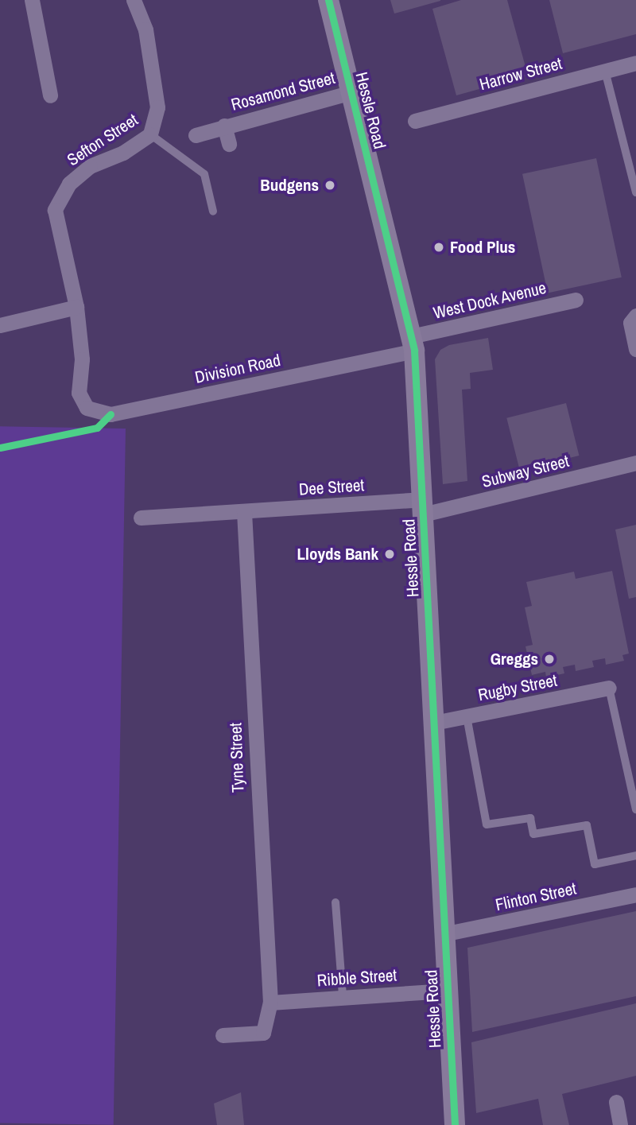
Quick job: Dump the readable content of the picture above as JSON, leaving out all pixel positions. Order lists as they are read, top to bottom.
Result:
{
  "streets": {
    "street": [
      "Harrow Street",
      "Rosamond Street",
      "Hessle Road",
      "Sefton Street",
      "West Dock Avenue",
      "Division Road",
      "Subway Street",
      "Dee Street",
      "Rugby Street",
      "Tyne Street",
      "Flinton Street",
      "Ribble Street"
    ]
  },
  "crossings": [
    ["Rosamond Street", "Hessle Road"],
    ["Hessle Road", "West Dock Avenue"],
    ["Hessle Road", "Division Road"],
    ["Hessle Road", "Subway Street"],
    ["Hessle Road", "Dee Street"],
    ["Hessle Road", "Rugby Street"],
    ["Hessle Road", "Flinton Street"],
    ["Hessle Road", "Ribble Street"],
    ["Sefton Street", "Division Road"],
    ["West Dock Avenue", "Division Road"],
    ["Subway Street", "Dee Street"],
    ["Dee Street", "Tyne Street"],
    ["Tyne Street", "Ribble Street"]
  ],
  "places": [
    "Budgens",
    "Food Plus",
    "Lloyds Bank",
    "Greggs"
  ]
}
